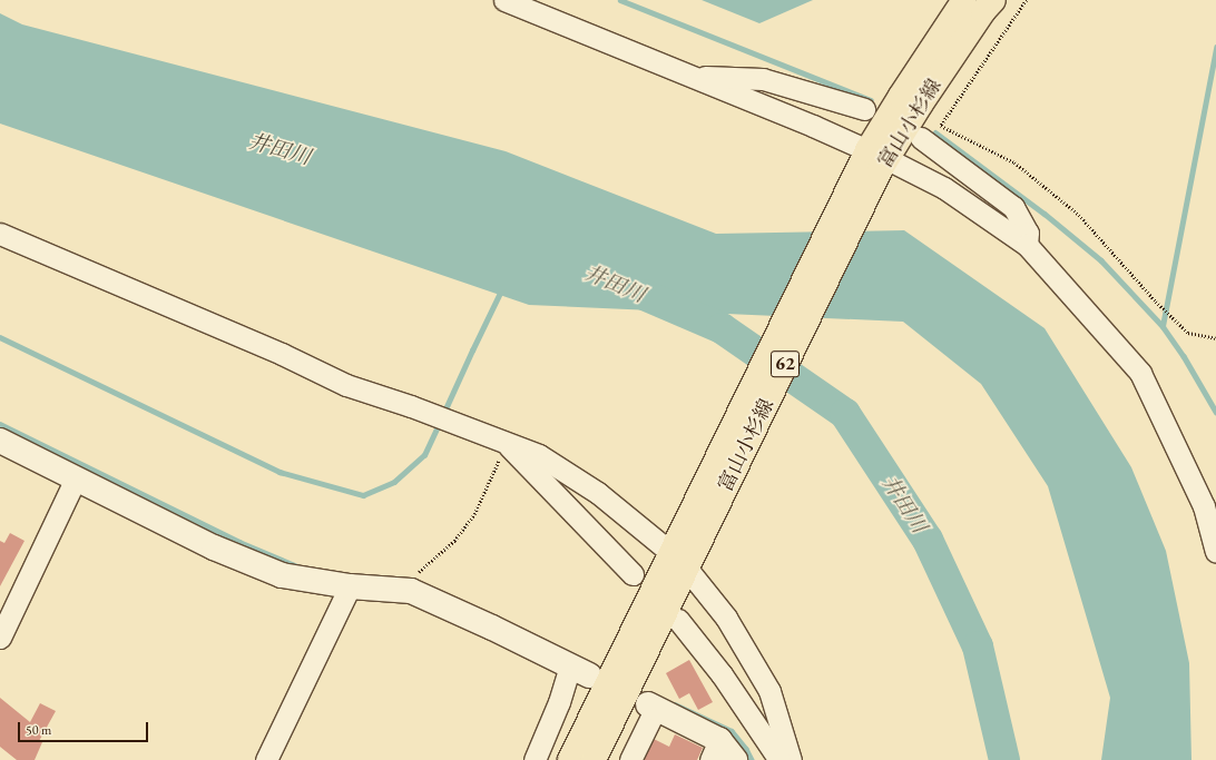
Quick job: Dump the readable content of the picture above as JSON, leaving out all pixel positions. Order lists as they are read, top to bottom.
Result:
{
  "streets": {
    "main road": ["富山小杉線", "62"]
  },
  "water": ["井田川"],
  "scale_bar": "50 m"
}
